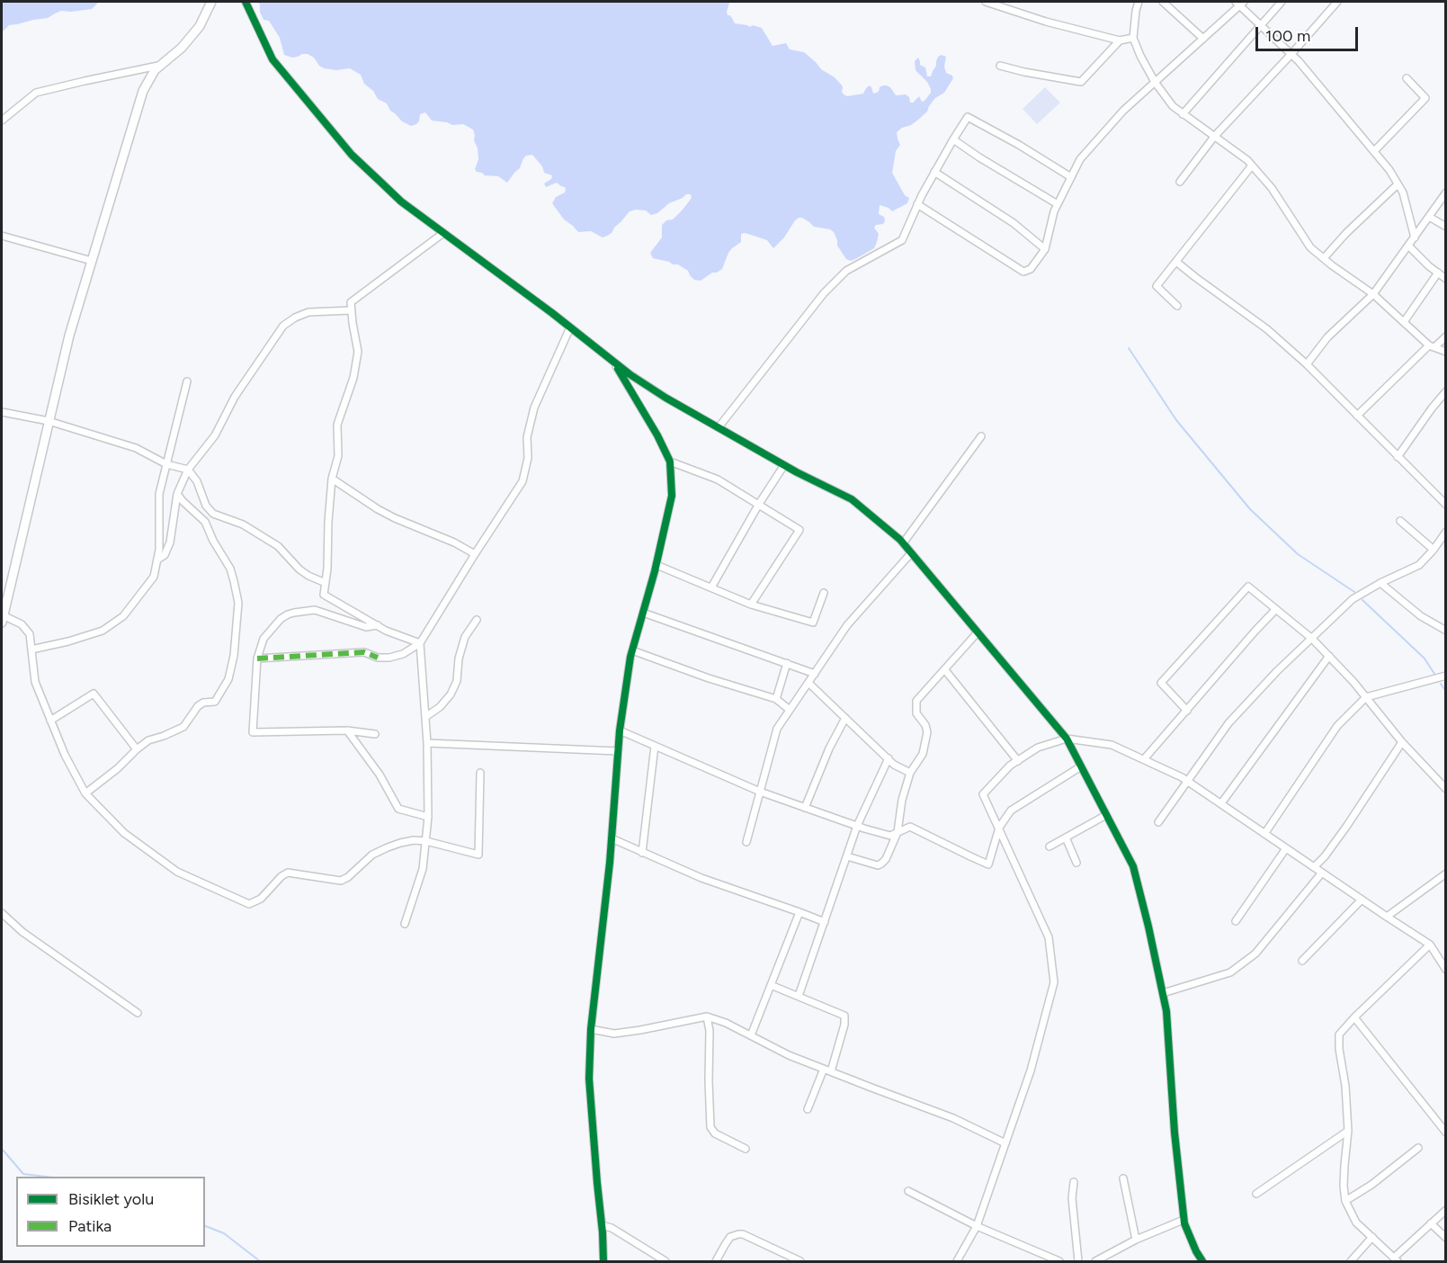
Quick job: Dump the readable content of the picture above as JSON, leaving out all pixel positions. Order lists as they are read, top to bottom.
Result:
{
  "legend": ["Bisiklet yolu", "Patika"],
  "scale_bar": "100 m"
}
